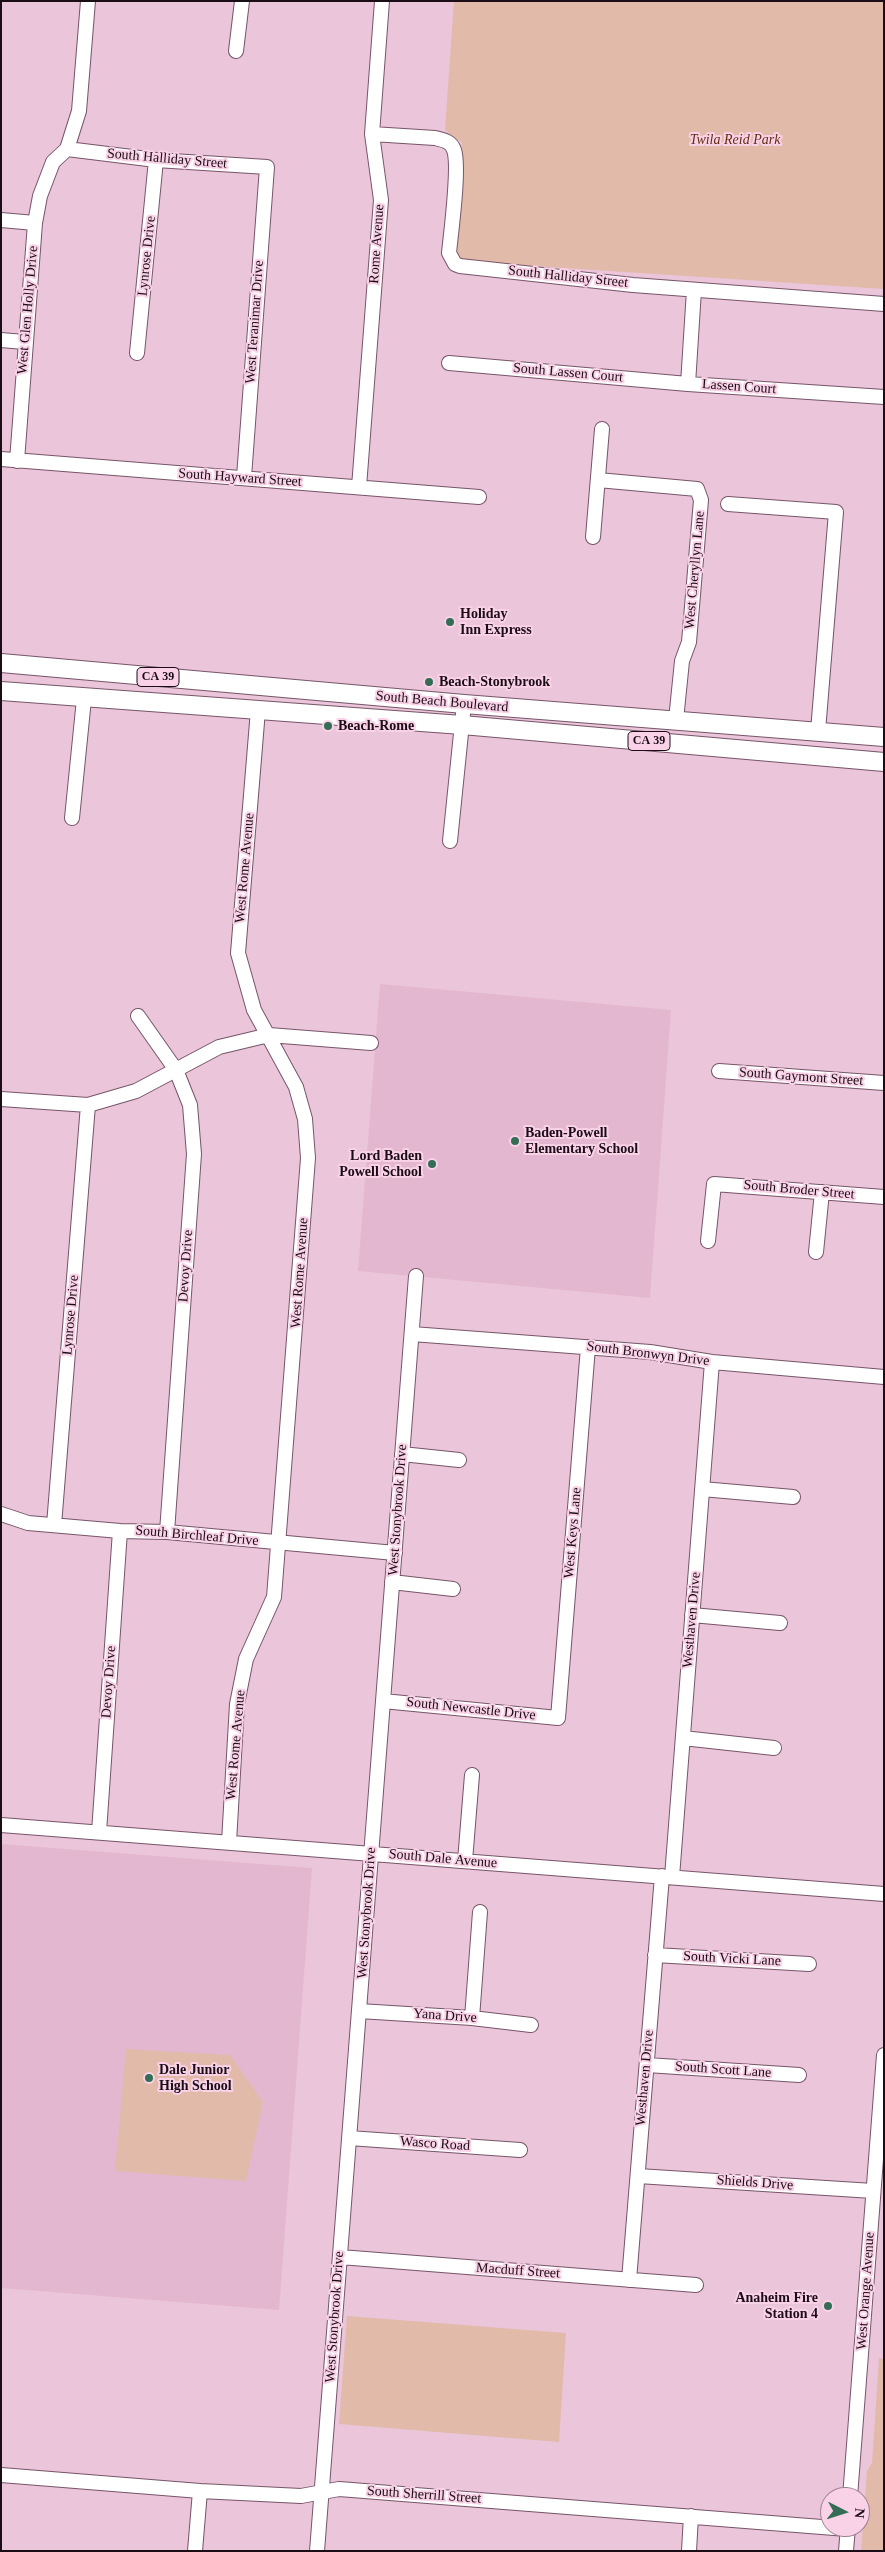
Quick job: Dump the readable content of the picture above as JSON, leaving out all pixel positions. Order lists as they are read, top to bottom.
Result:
{
  "streets": {
    "main road": ["CA 39", "South Beach Boulevard"],
    "street": [
      "South Halliday Street",
      "Rome Avenue",
      "Lynrose Drive",
      "West Glen Holly Drive",
      "West Teranimar Drive",
      "South Lassen Court",
      "Lassen Court",
      "South Hayward Street",
      "West Cheryllyn Lane",
      "West Rome Avenue",
      "South Gaymont Street",
      "South Broder Street",
      "Devoy Drive",
      "South Bronwyn Drive",
      "West Stonybrook Drive",
      "West Keys Lane",
      "South Birchleaf Drive",
      "Westhaven Drive",
      "South Newcastle Drive",
      "South Dale Avenue",
      "South Vicki Lane",
      "Yana Drive",
      "South Scott Lane",
      "Wasco Road",
      "Shields Drive",
      "Macduff Street",
      "West Orange Avenue",
      "South Sherrill Street"
    ]
  },
  "crossings": [
    ["South Halliday Street", "Rome Avenue"],
    ["South Halliday Street", "Lynrose Drive"],
    ["South Halliday Street", "West Glen Holly Drive"],
    ["South Halliday Street", "West Teranimar Drive"],
    ["South Halliday Street", "Lassen Court"],
    ["Rome Avenue", "South Hayward Street"],
    ["Lynrose Drive", "South Birchleaf Drive"],
    ["West Glen Holly Drive", "South Hayward Street"],
    ["West Teranimar Drive", "South Hayward Street"],
    ["South Lassen Court", "Lassen Court"],
    ["West Cheryllyn Lane", "South Beach Boulevard"],
    ["South Beach Boulevard", "West Rome Avenue"],
    ["West Rome Avenue", "South Birchleaf Drive"],
    ["West Rome Avenue", "South Dale Avenue"],
    ["Devoy Drive", "South Birchleaf Drive"],
    ["Devoy Drive", "South Dale Avenue"],
    ["South Bronwyn Drive", "West Stonybrook Drive"],
    ["South Bronwyn Drive", "West Keys Lane"],
    ["South Bronwyn Drive", "Westhaven Drive"],
    ["West Stonybrook Drive", "South Birchleaf Drive"],
    ["West Stonybrook Drive", "South Newcastle Drive"],
    ["West Stonybrook Drive", "South Dale Avenue"],
    ["West Stonybrook Drive", "Yana Drive"],
    ["West Stonybrook Drive", "Wasco Road"],
    ["West Stonybrook Drive", "Macduff Street"],
    ["West Stonybrook Drive", "South Sherrill Street"],
    ["West Keys Lane", "South Newcastle Drive"],
    ["Westhaven Drive", "South Dale Avenue"],
    ["Westhaven Drive", "South Vicki Lane"],
    ["Westhaven Drive", "South Scott Lane"],
    ["Westhaven Drive", "Shields Drive"],
    ["Westhaven Drive", "Macduff Street"],
    ["Shields Drive", "West Orange Avenue"]
  ],
  "parks": ["Twila Reid Park"],
  "places": [
    "Holiday Inn Express",
    "Beach-Stonybrook",
    "Beach-Rome",
    "Baden-Powell Elementary School",
    "Lord Baden Powell School",
    "Dale Junior High School",
    "Anaheim Fire Station 4"
  ],
  "north": "right"
}
